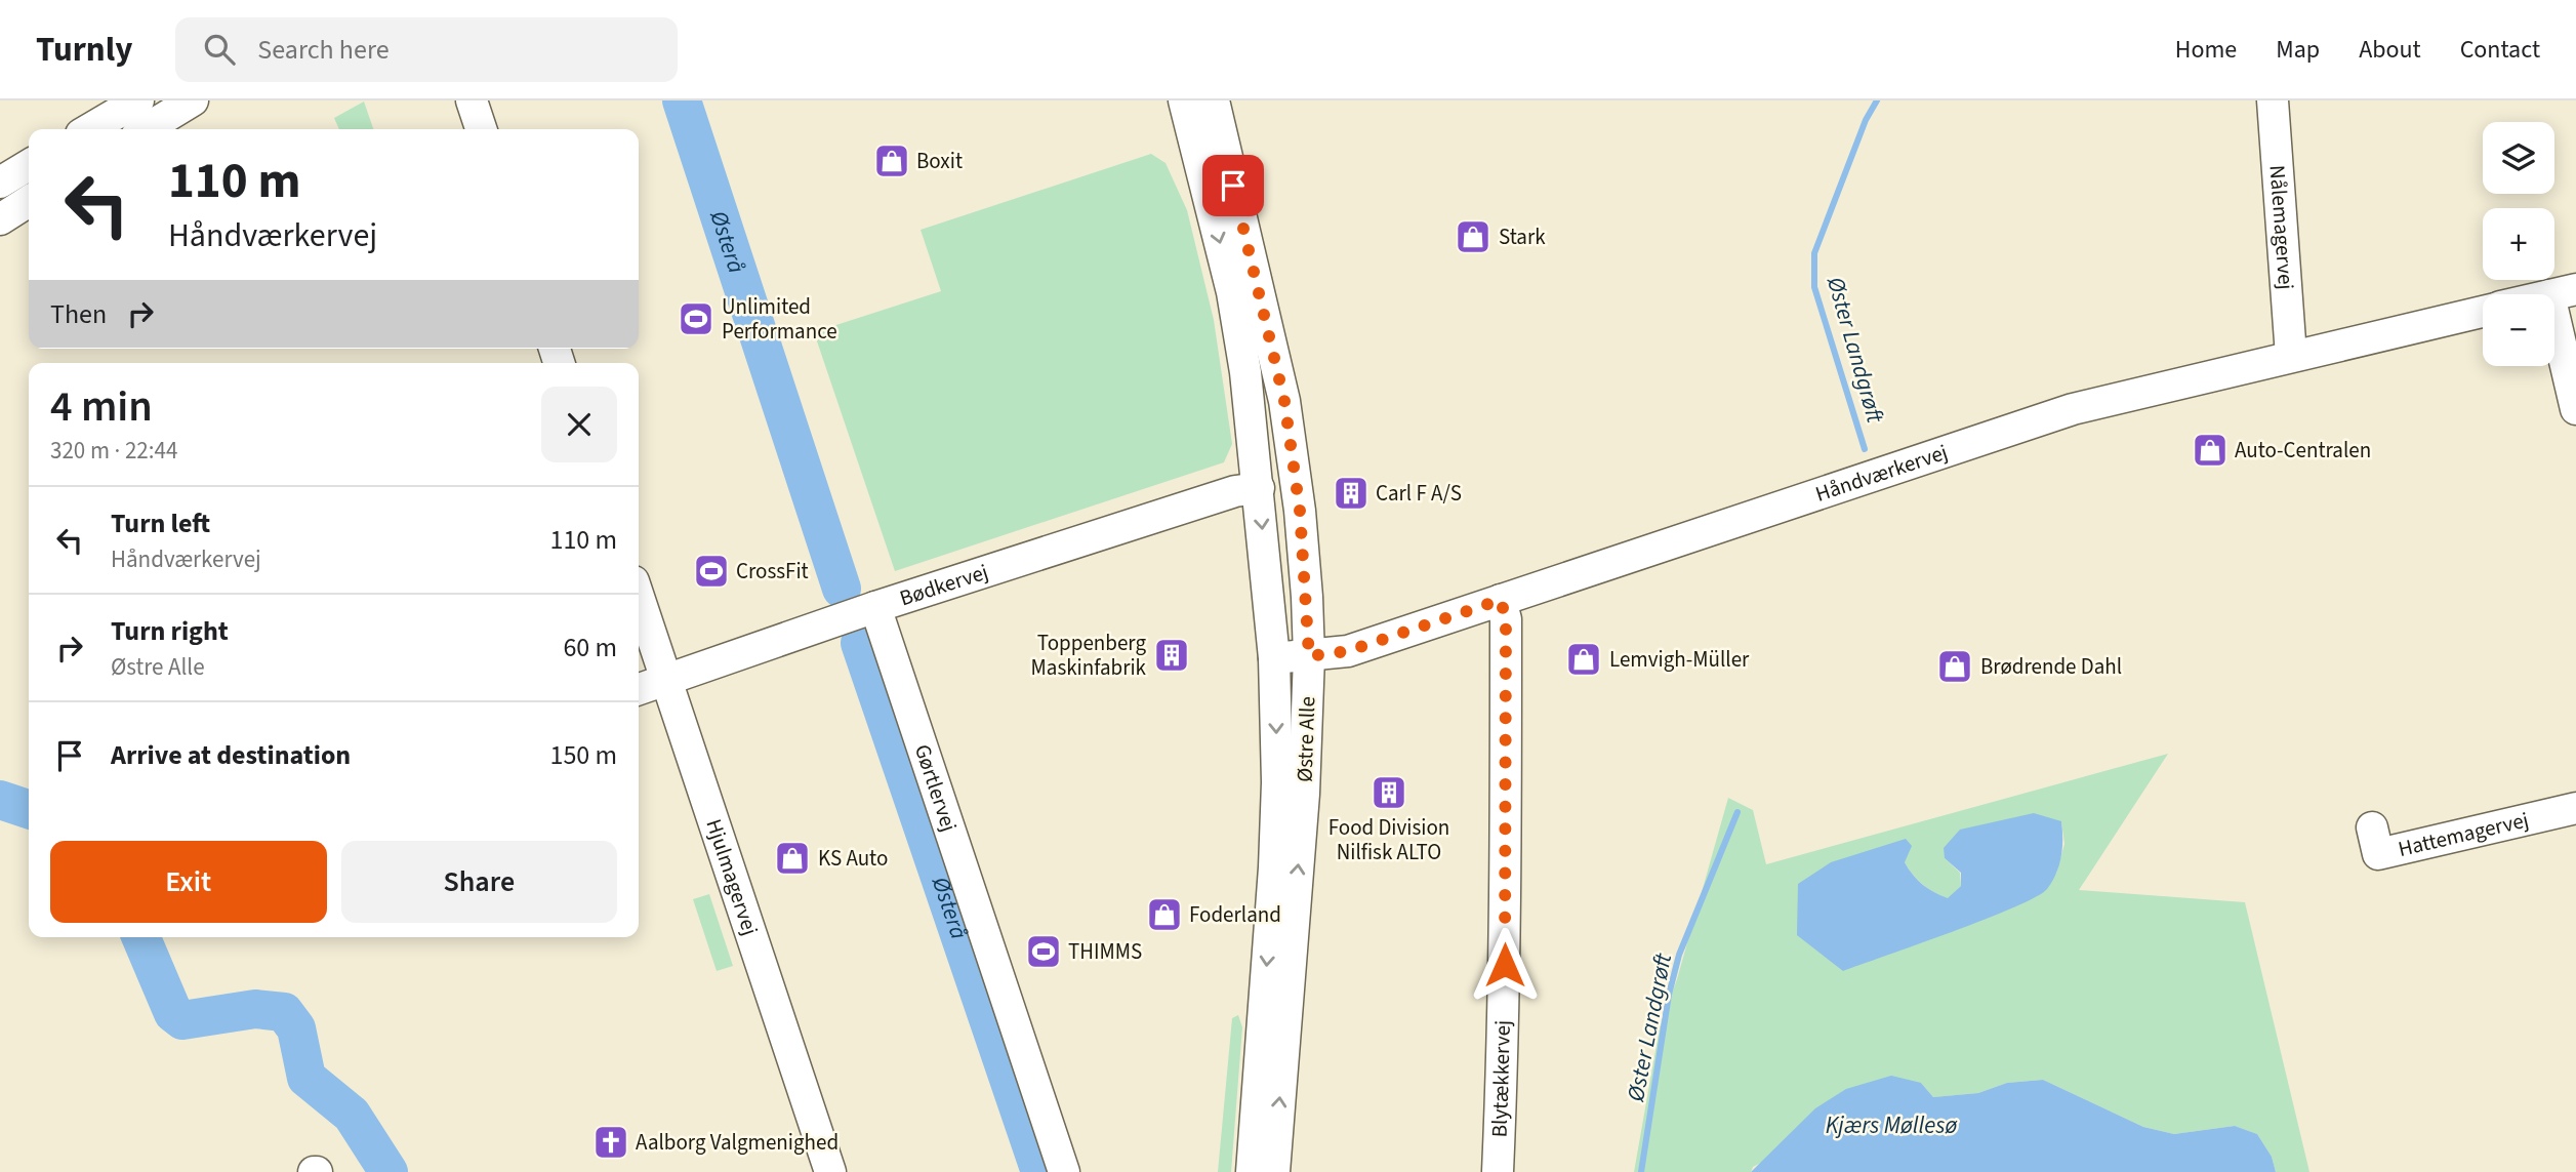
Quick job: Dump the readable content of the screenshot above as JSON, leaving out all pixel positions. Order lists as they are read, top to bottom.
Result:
{
  "streets": {
    "street": [
      "Nålemagervej",
      "Håndværkervej",
      "Bødkervej",
      "Østre Alle",
      "Gørtlervej",
      "Hattemagervej",
      "Hjulmagervej",
      "Blytækkervej"
    ]
  },
  "crossings": [
    ["Nålemagervej", "Håndværkervej"],
    ["Håndværkervej", "Østre Alle"],
    ["Håndværkervej", "Blytækkervej"],
    ["Bødkervej", "Østre Alle"],
    ["Bødkervej", "Gørtlervej"],
    ["Bødkervej", "Hjulmagervej"]
  ],
  "water": ["Østerå", "Øster Landgrøft", "Kjærs Møllesø"],
  "places": {
    "shop": [
      "Boxit",
      "Stark",
      "Auto-Centralen",
      "Lemvigh-Müller",
      "Brødrende Dahl",
      "KS Auto",
      "Foderland"
    ],
    "sports": ["Unlimited Performance", "CrossFit", "THIMMS"],
    "building": ["Carl F A/S", "Toppenberg Maskinfabrik", "Food Division Nilfisk ALTO"],
    "church": ["Aalborg Valgmenighed"]
  },
  "page": {
    "header": "Turnly",
    "search": "Search here",
    "nav": [
      "Home",
      "Map",
      "About",
      "Contact"
    ],
    "map_buttons": ["+", "−"],
    "turn": ["110 m", "Håndværkervej"],
    "then": "Then",
    "heading": ["4 min", "320 m · 22:44"],
    "list": [
      {
        "name": "Turn left",
        "note": "Håndværkervej",
        "value": "110 m"
      },
      {
        "name": "Turn right",
        "note": "Østre Alle",
        "value": "60 m"
      },
      {
        "name": "Arrive at destination",
        "value": "150 m"
      }
    ],
    "buttons": ["Exit", "Share"]
  }
}
